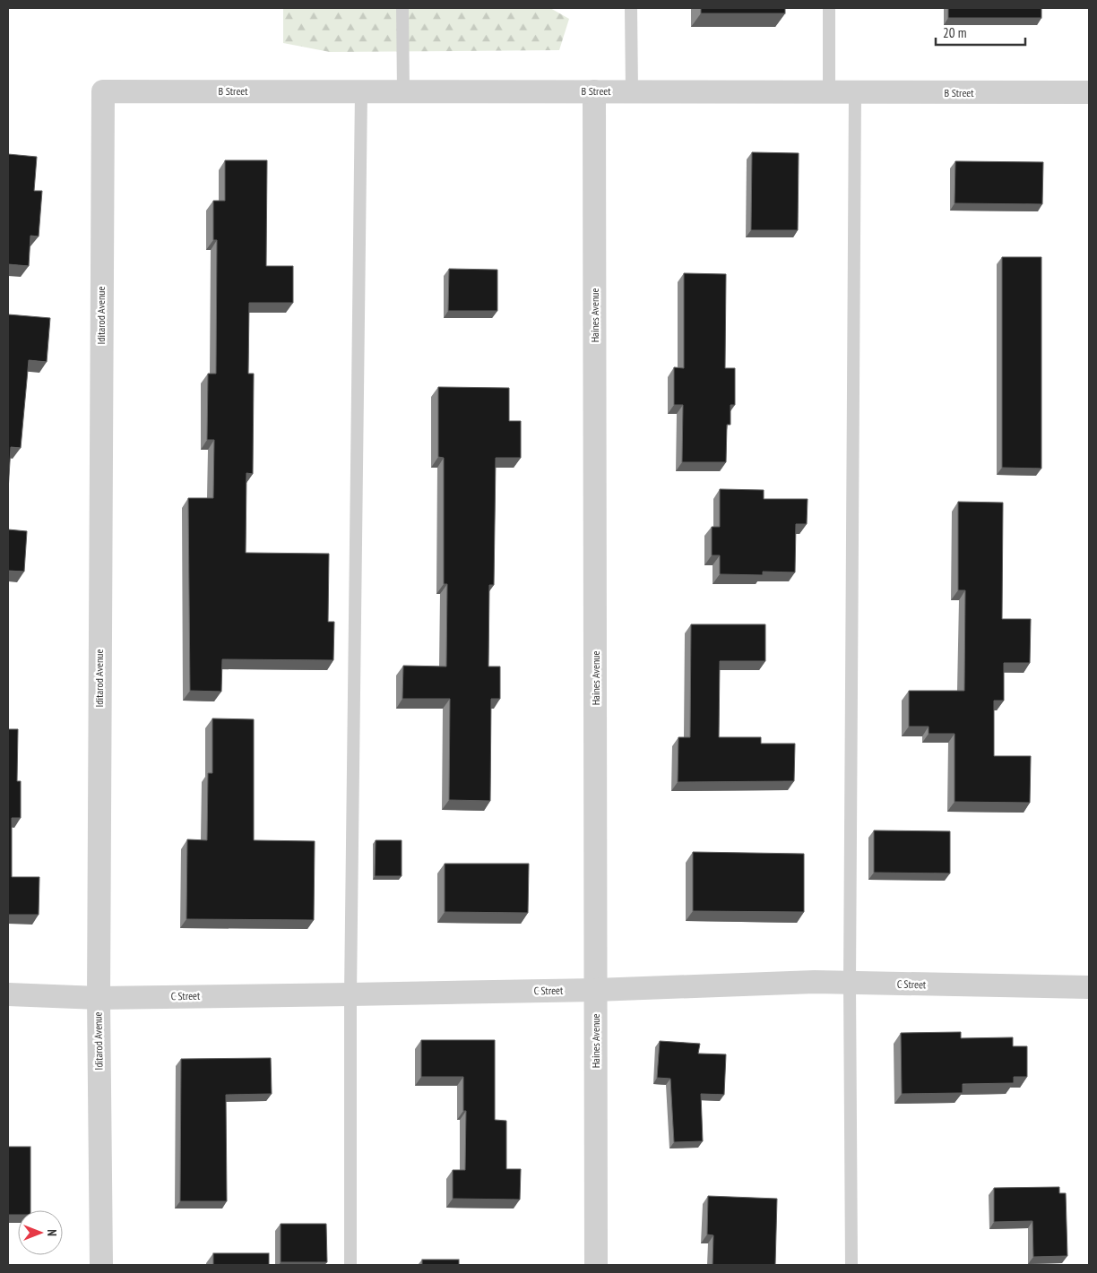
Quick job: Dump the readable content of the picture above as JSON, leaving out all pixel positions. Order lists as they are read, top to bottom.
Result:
{
  "streets": {
    "street": [
      "B Street",
      "Iditarod Avenue",
      "Haines Avenue",
      "C Street"
    ]
  },
  "crossings": [
    ["B Street", "Iditarod Avenue"],
    ["B Street", "Haines Avenue"],
    ["Iditarod Avenue", "C Street"],
    ["Haines Avenue", "C Street"]
  ],
  "scale_bar": "20 m",
  "north": "right"
}
